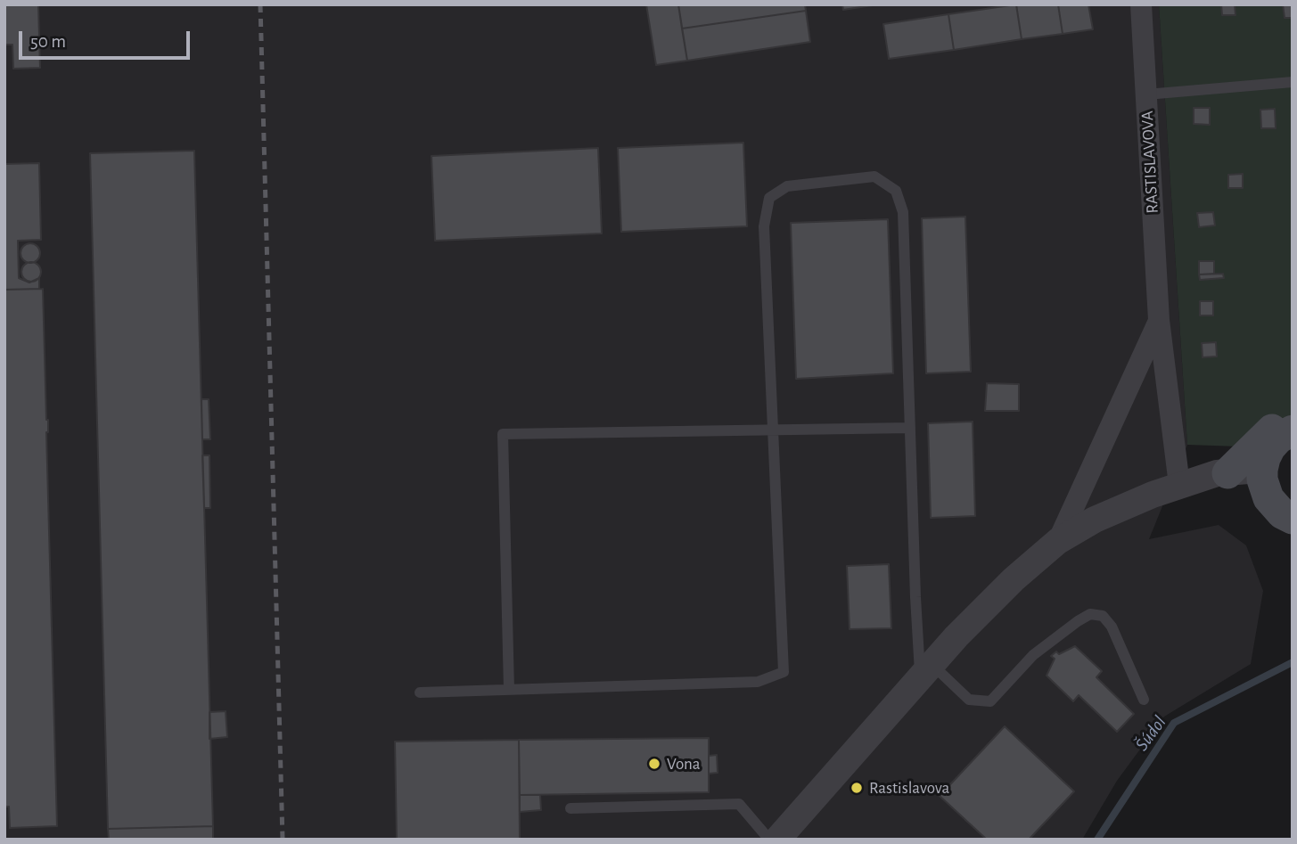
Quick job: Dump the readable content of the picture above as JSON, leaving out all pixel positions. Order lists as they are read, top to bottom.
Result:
{
  "streets": {
    "street": ["RASTISLAVOVA"]
  },
  "water": ["Šúdol"],
  "places": ["Vona", "Rastislavova"],
  "scale_bar": "50 m"
}
